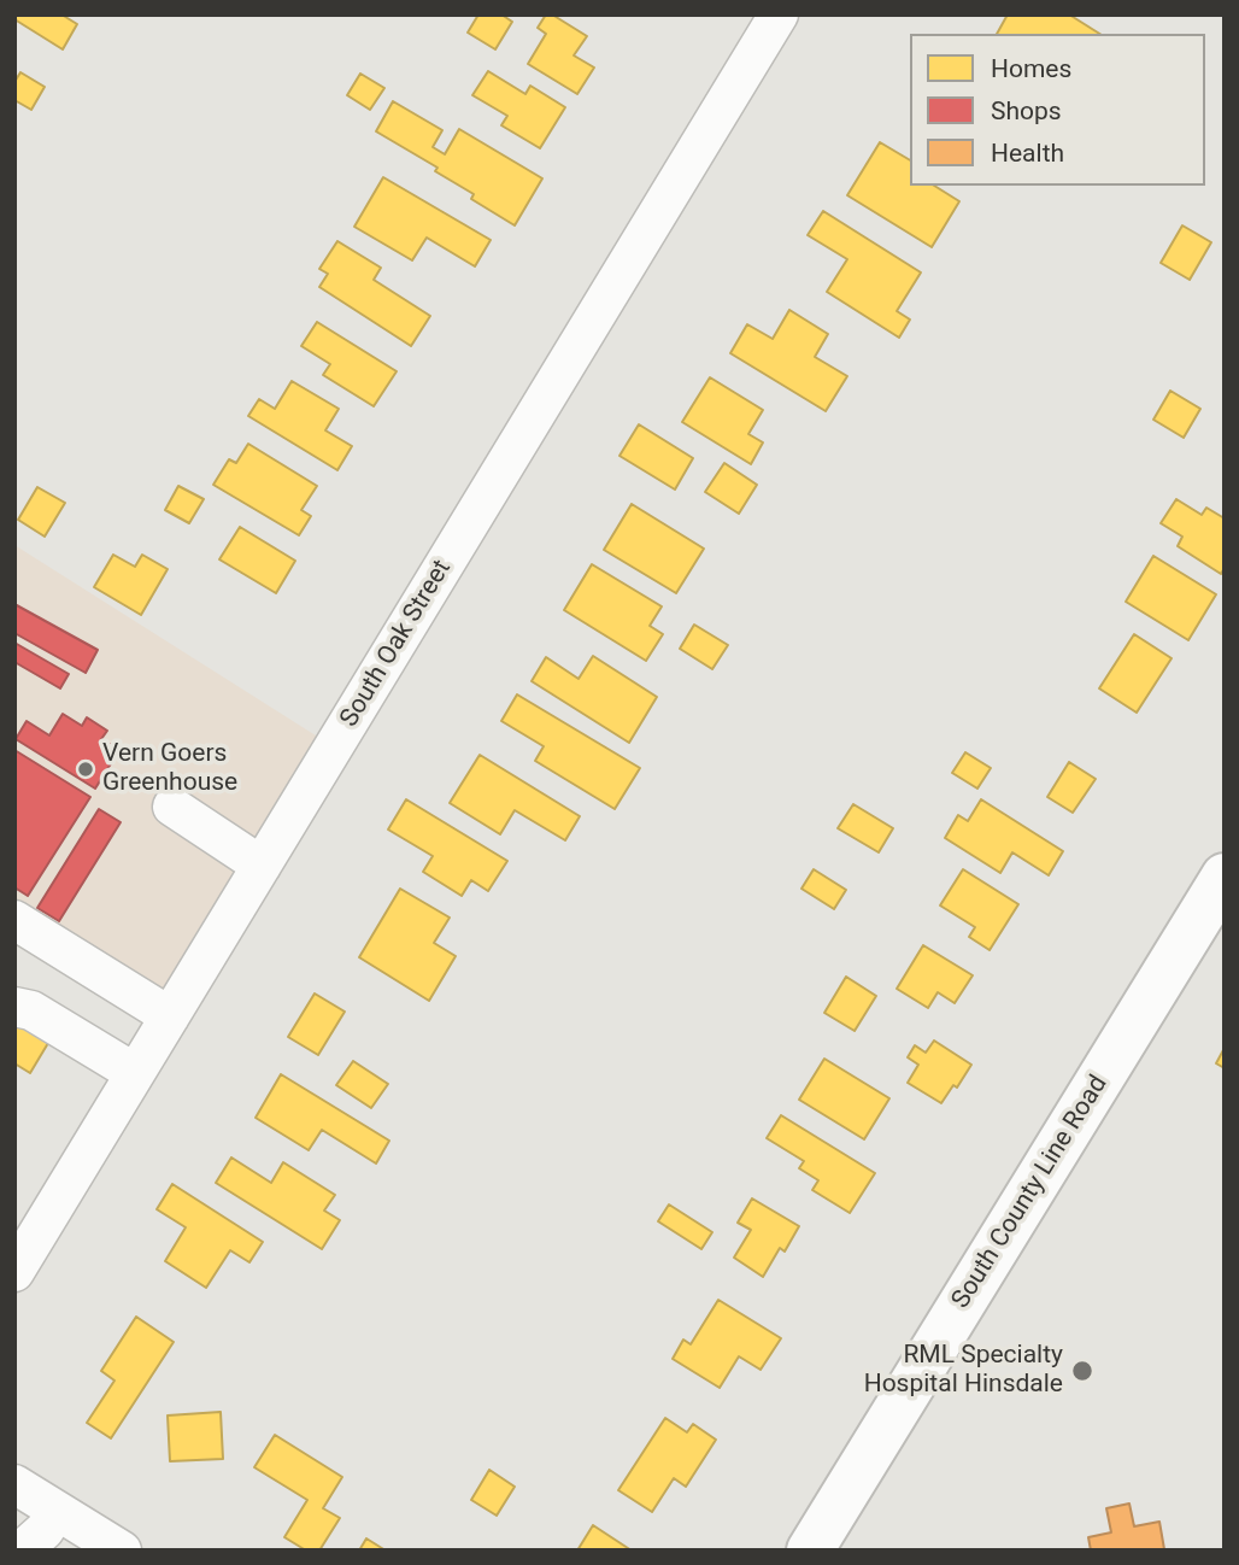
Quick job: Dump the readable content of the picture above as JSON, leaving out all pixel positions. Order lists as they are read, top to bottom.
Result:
{
  "streets": {
    "main road": ["South County Line Road"],
    "street": ["South Oak Street"]
  },
  "places": ["Vern Goers Greenhouse", "RML Specialty Hospital Hinsdale"],
  "legend": ["Homes", "Shops", "Health"]
}
